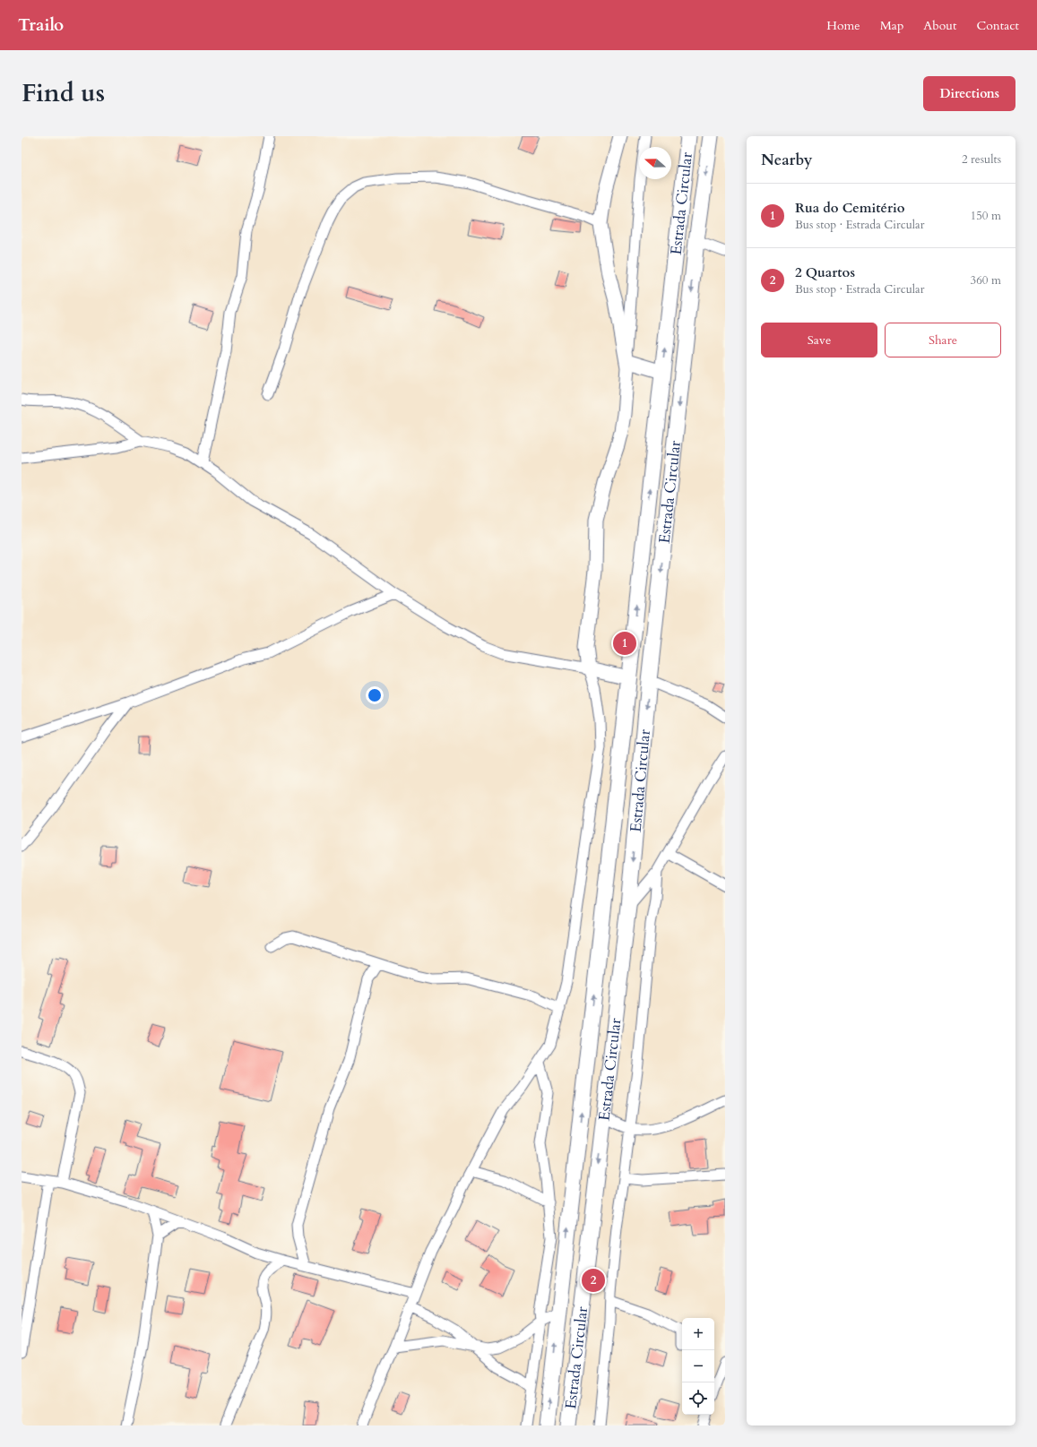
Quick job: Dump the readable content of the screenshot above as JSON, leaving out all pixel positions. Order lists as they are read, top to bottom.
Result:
{
  "streets": {
    "main road": ["Estrada Circular"]
  },
  "north": "left",
  "page": {
    "header": "Trailo",
    "nav": [
      "Home",
      "Map",
      "About",
      "Contact"
    ],
    "title": "Find us",
    "buttons": [
      "Directions",
      ["Save", "Share"]
    ],
    "heading": ["Nearby", "2 results"],
    "list": [
      {
        "mark": "1",
        "name": "Rua do Cemitério",
        "note": "Bus stop · Estrada Circular",
        "value": "150 m"
      },
      {
        "mark": "2",
        "name": "2 Quartos",
        "note": "Bus stop · Estrada Circular",
        "value": "360 m"
      }
    ],
    "pins": ["1", "2"],
    "map_buttons": ["+", "−"]
  }
}
